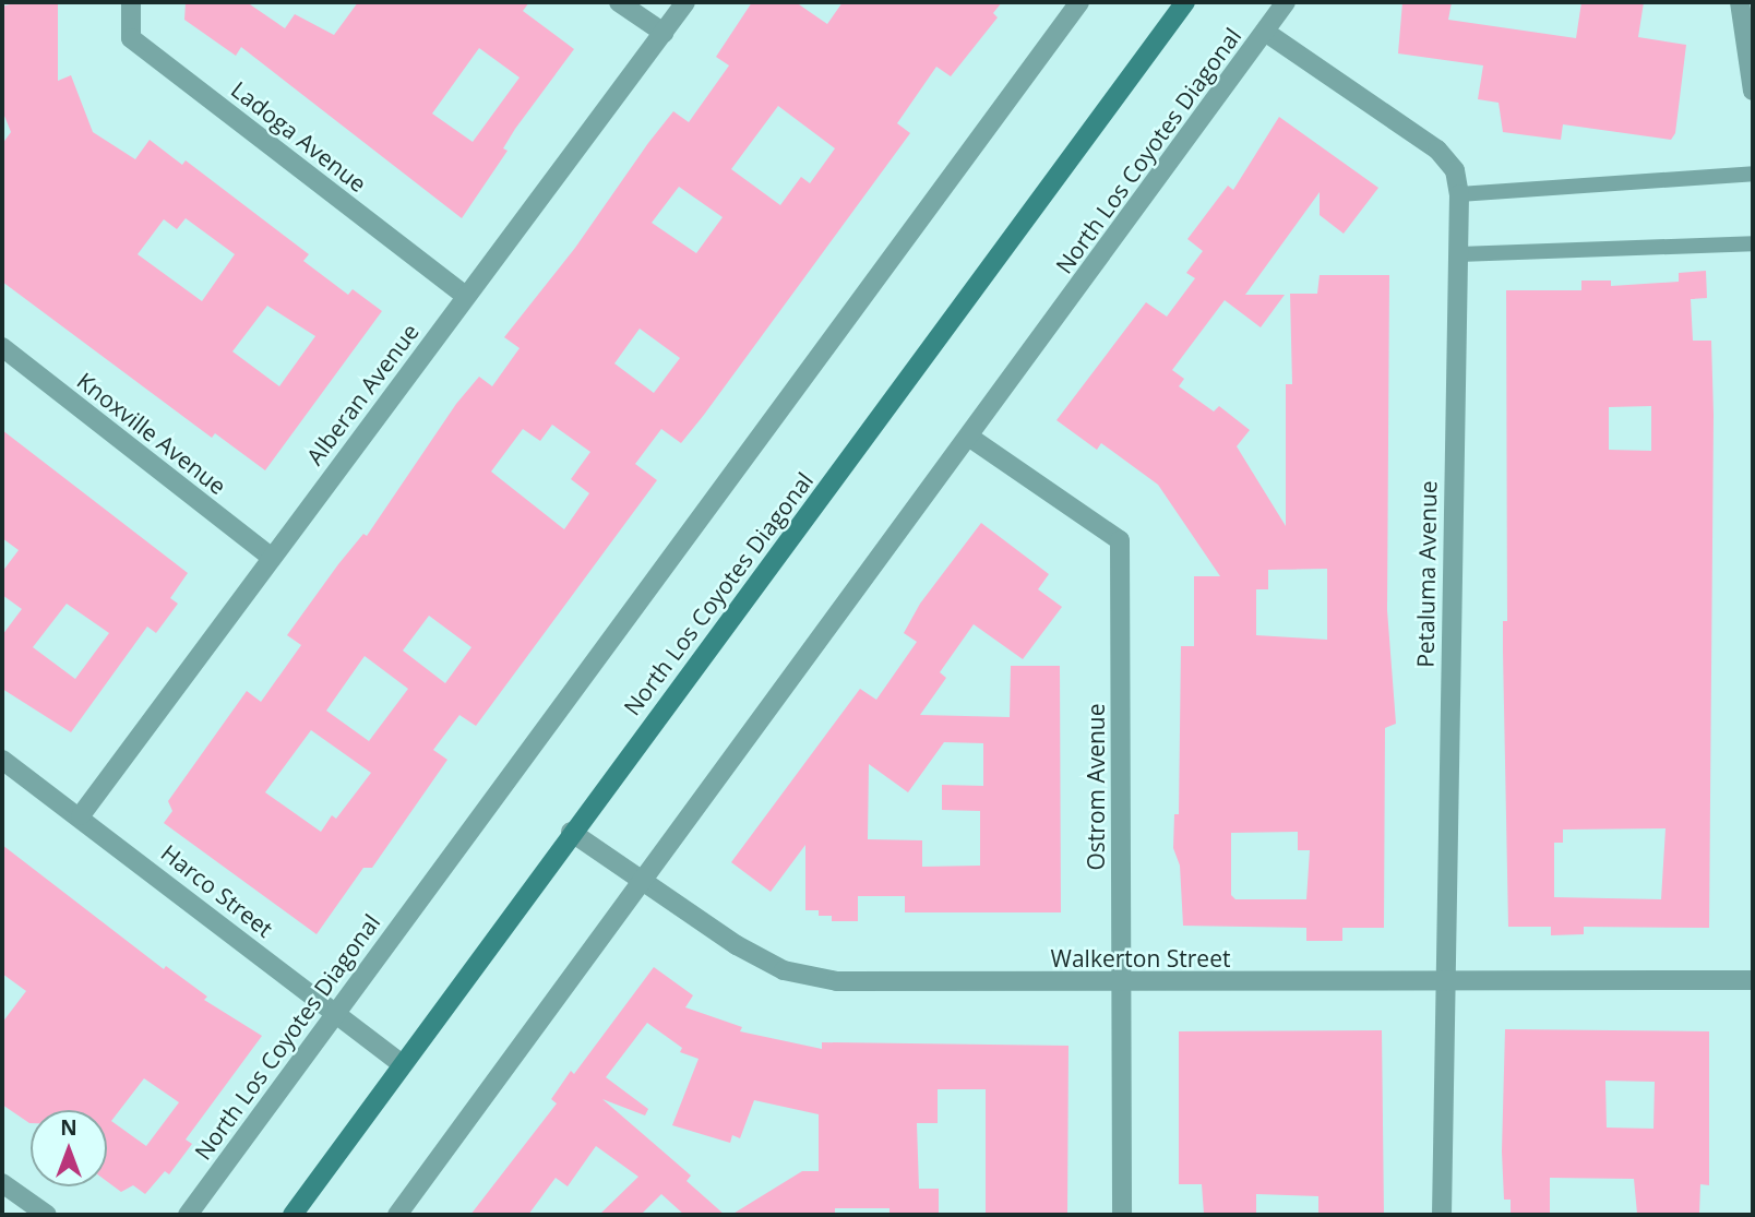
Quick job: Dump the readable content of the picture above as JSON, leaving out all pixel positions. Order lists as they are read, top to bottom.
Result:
{
  "streets": {
    "main road": ["North Los Coyotes Diagonal"],
    "street": [
      "Ladoga Avenue",
      "Alberan Avenue",
      "Knoxville Avenue",
      "Petaluma Avenue",
      "Ostrom Avenue",
      "Harco Street",
      "Walkerton Street"
    ]
  },
  "crossings": [
    ["Ladoga Avenue", "Alberan Avenue"],
    ["North Los Coyotes Diagonal", "Petaluma Avenue"],
    ["North Los Coyotes Diagonal", "Ostrom Avenue"],
    ["North Los Coyotes Diagonal", "Harco Street"],
    ["North Los Coyotes Diagonal", "Walkerton Street"],
    ["Alberan Avenue", "Knoxville Avenue"],
    ["Alberan Avenue", "Harco Street"],
    ["Petaluma Avenue", "Walkerton Street"],
    ["Ostrom Avenue", "Walkerton Street"]
  ],
  "north": "top"
}
